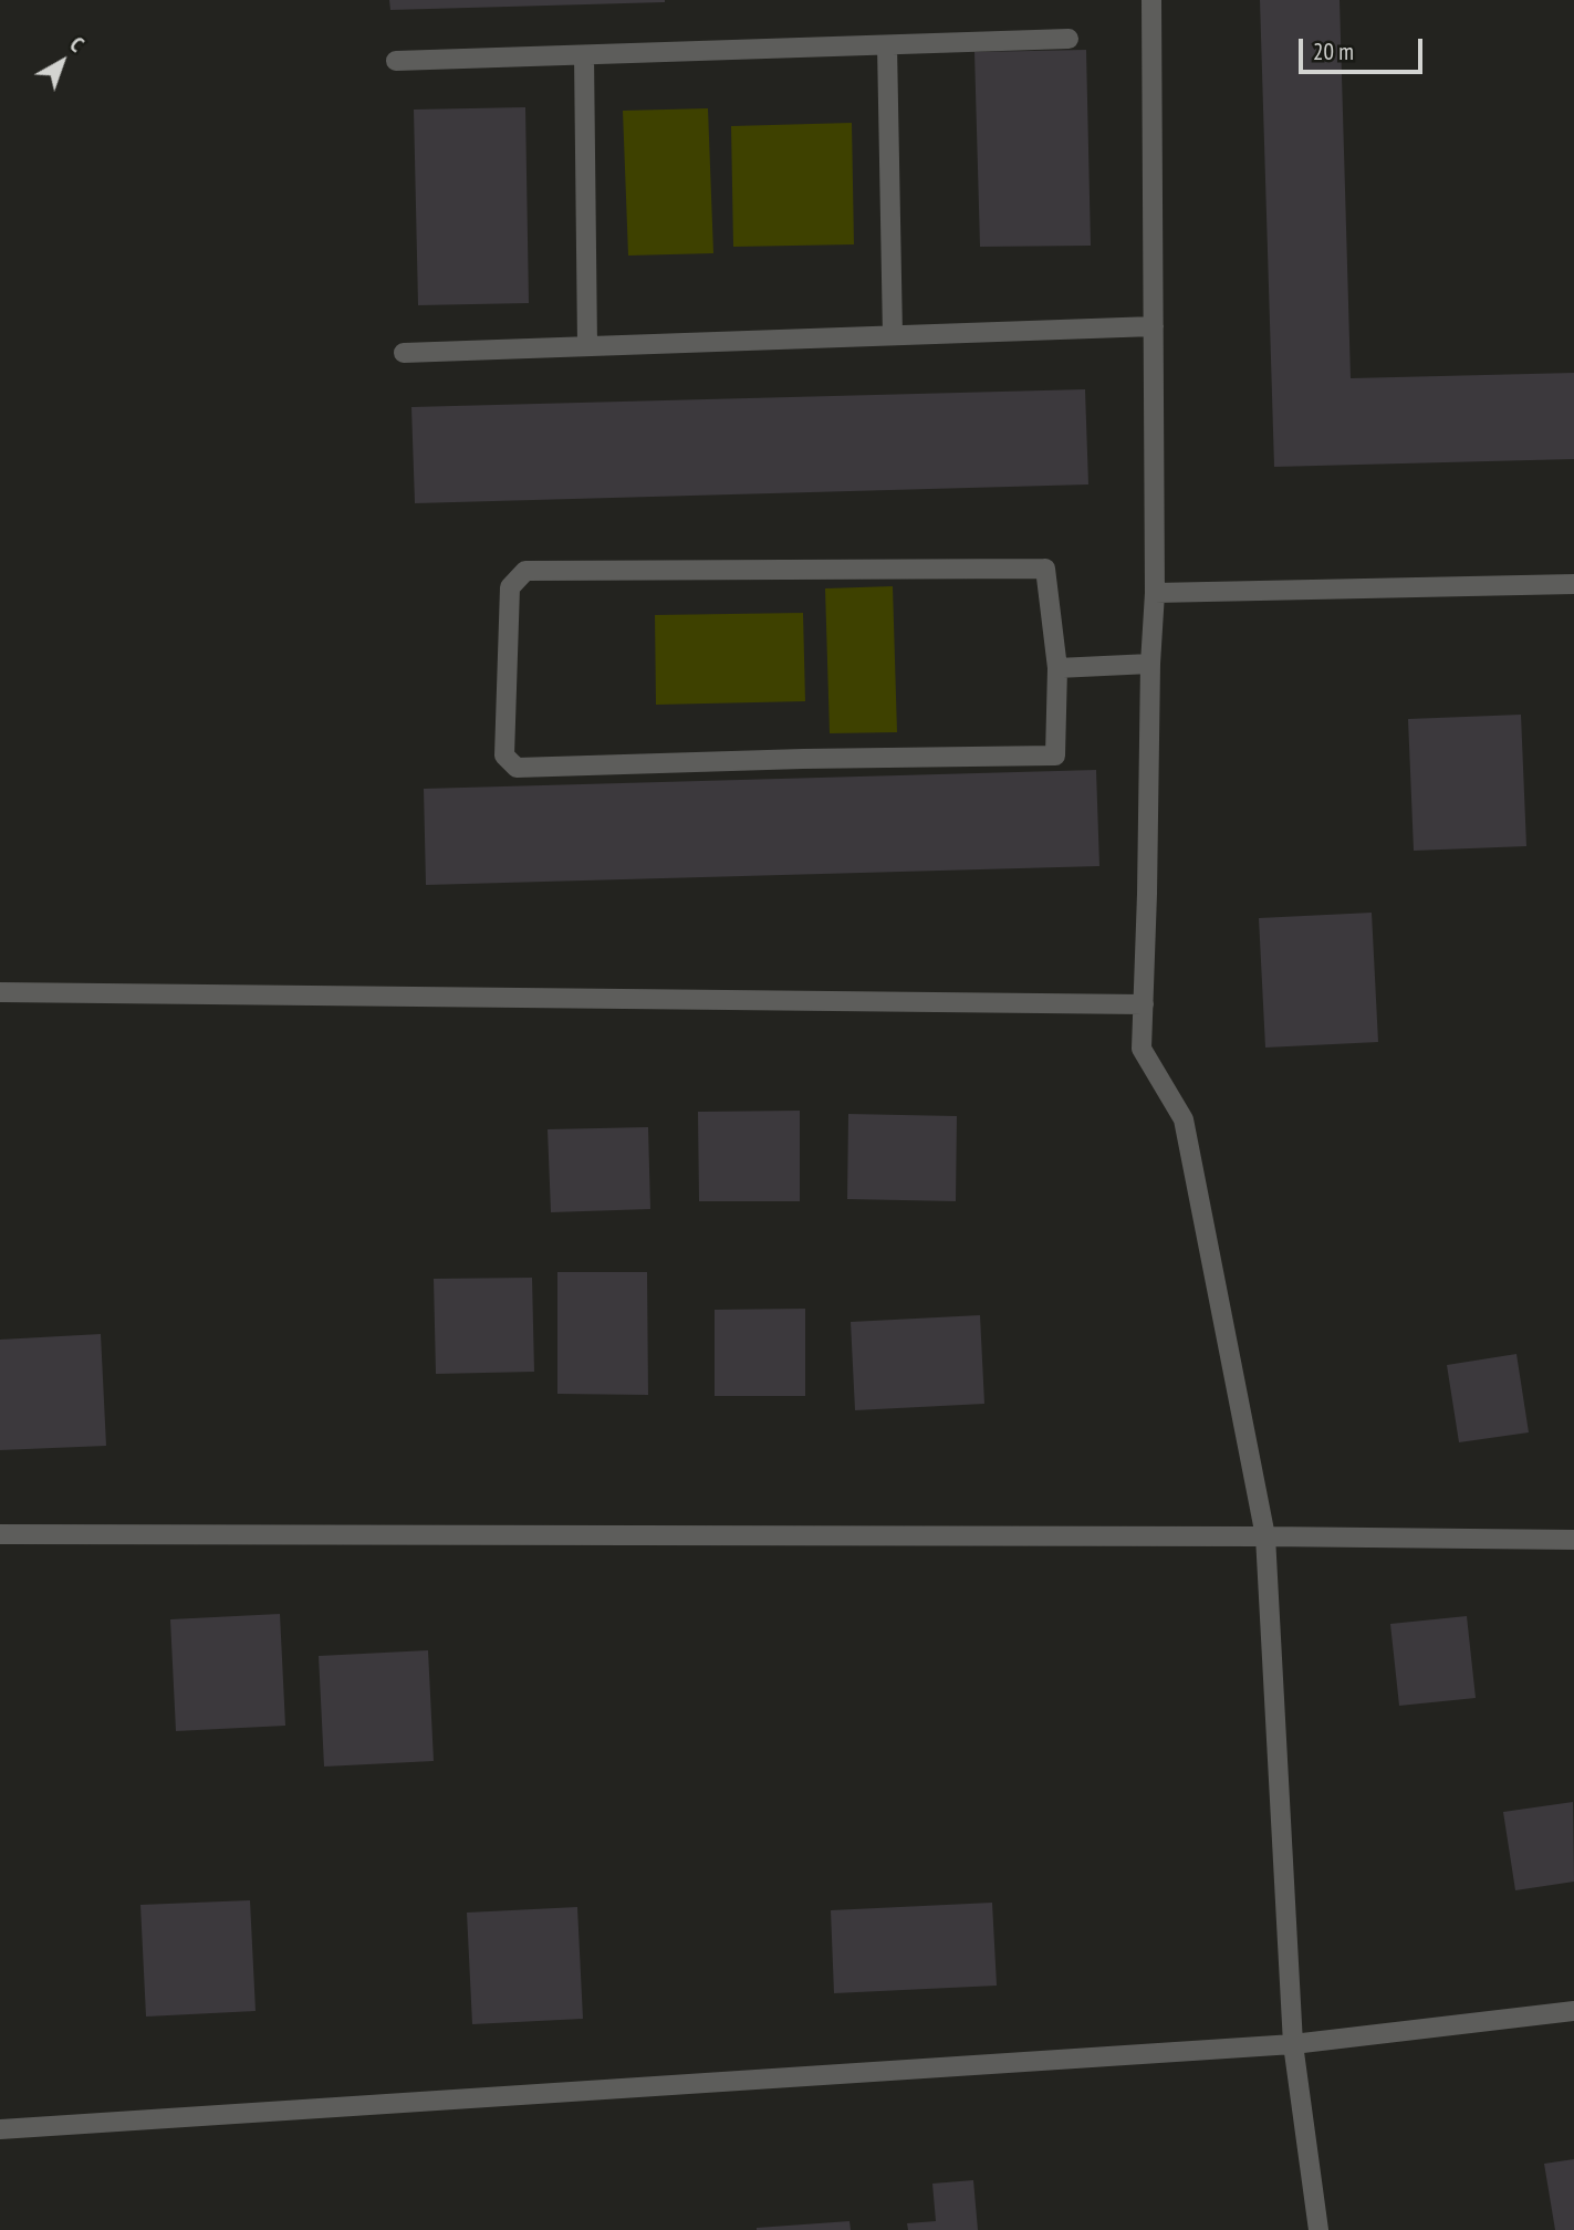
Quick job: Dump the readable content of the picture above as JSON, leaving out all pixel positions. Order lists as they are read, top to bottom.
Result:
{
  "scale_bar": "20 m",
  "north": "top right"
}
